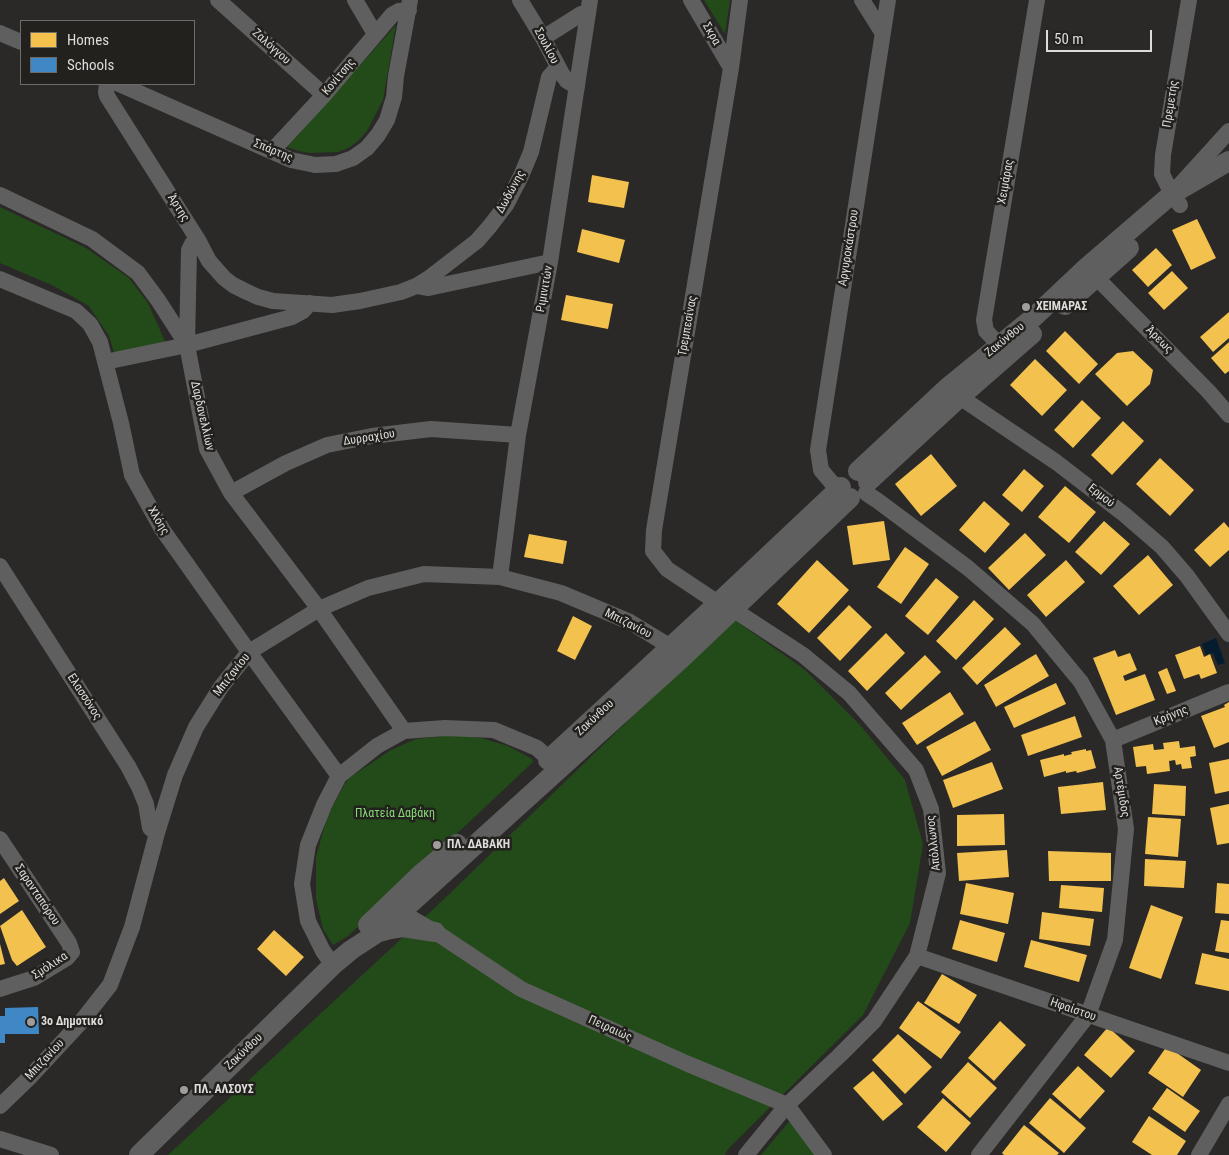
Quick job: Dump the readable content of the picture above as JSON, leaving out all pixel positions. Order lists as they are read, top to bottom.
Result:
{
  "streets": {
    "street": [
      "Σκρα",
      "Σουλίου",
      "Ζαλόγγου",
      "Κονίτσης",
      "Πρεμετής",
      "Σπάρτης",
      "Χειμάρας",
      "Δωδώνης",
      "Άρτης",
      "Αργυροκάστρου",
      "Ριμινιτών",
      "Τρεμπεσίνας",
      "Ζακύνθου",
      "Άρεως",
      "Δαρδανελλίων",
      "Δυρραχίου",
      "Ερμού",
      "Χλόης",
      "Μπιζανίου",
      "Ελασσόνος",
      "Κρήνης",
      "Αρτέμιδος",
      "Απόλλωνος",
      "Σαρανταπόρου",
      "Σμόλικα",
      "Ηφαίστου",
      "Πειραιώς"
    ]
  },
  "crossings": [
    ["Σκρα", "Τρεμπεσίνας"],
    ["Σουλίου", "Δωδώνης"],
    ["Σουλίου", "Ριμινιτών"],
    ["Ζαλόγγου", "Κονίτσης"],
    ["Κονίτσης", "Σπάρτης"],
    ["Πρεμετής", "Ζακύνθου"],
    ["Χειμάρας", "Ζακύνθου"],
    ["Δωδώνης", "Άρτης"],
    ["Δωδώνης", "Ριμινιτών"],
    ["Αργυροκάστρου", "Ζακύνθου"],
    ["Αργυροκάστρου", "Αρτέμιδος"],
    ["Ριμινιτών", "Δυρραχίου"],
    ["Ριμινιτών", "Μπιζανίου"],
    ["Τρεμπεσίνας", "Ζακύνθου"],
    ["Τρεμπεσίνας", "Απόλλωνος"],
    ["Ζακύνθου", "Άρεως"],
    ["Ζακύνθου", "Ερμού"],
    ["Ζακύνθου", "Μπιζανίου"],
    ["Ζακύνθου", "Αρτέμιδος"],
    ["Ζακύνθου", "Απόλλωνος"],
    ["Ζακύνθου", "Πειραιώς"],
    ["Δαρδανελλίων", "Δυρραχίου"],
    ["Δαρδανελλίων", "Μπιζανίου"],
    ["Χλόης", "Μπιζανίου"],
    ["Μπιζανίου", "Ελασσόνος"],
    ["Κρήνης", "Αρτέμιδος"],
    ["Αρτέμιδος", "Ηφαίστου"],
    ["Απόλλωνος", "Ηφαίστου"],
    ["Απόλλωνος", "Πειραιώς"],
    ["Σαρανταπόρου", "Σμόλικα"]
  ],
  "parks": ["Πλατεία Δαβάκη"],
  "places": [
    "ΧΕΙΜΑΡΑΣ",
    "ΠΛ. ΔΑΒΑΚΗ",
    "3ο Δημοτικό",
    "ΠΛ. ΑΛΣΟΥΣ"
  ],
  "legend": ["Homes", "Schools"],
  "scale_bar": "50 m"
}
